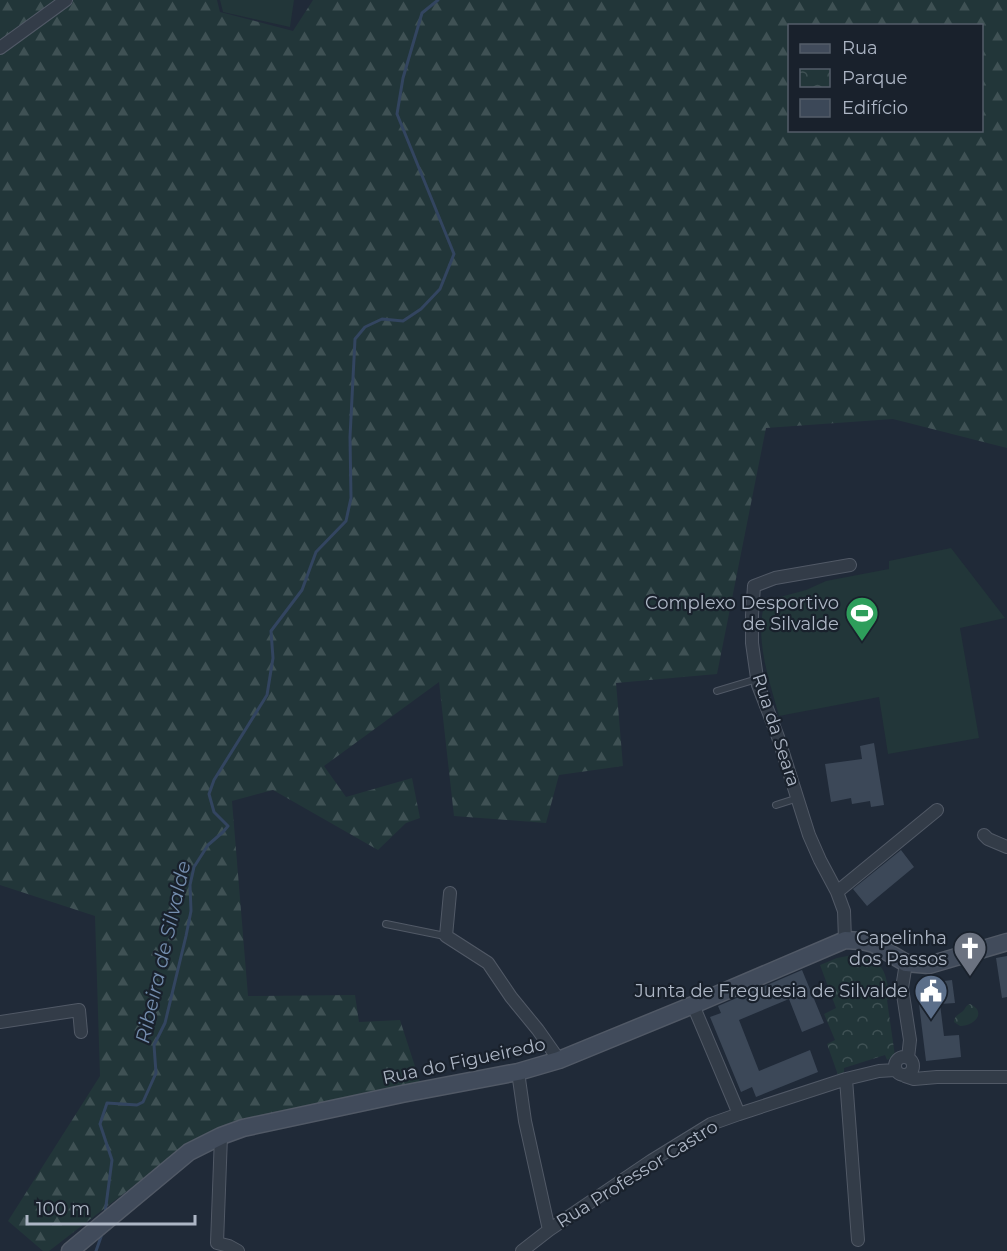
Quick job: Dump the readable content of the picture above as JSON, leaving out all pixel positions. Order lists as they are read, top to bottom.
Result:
{
  "streets": {
    "main road": ["Rua do Figueiredo"],
    "street": ["Rua da Seara", "Rua Professor Castro"]
  },
  "crossings": [
    ["Rua da Seara", "Rua do Figueiredo"]
  ],
  "water": ["Ribeira de Silvalde"],
  "places": {
    "sports": ["Complexo Desportivo de Silvalde"],
    "church": ["Capelinha dos Passos"],
    "public building": ["Junta de Freguesia de Silvalde"]
  },
  "legend": ["Rua", "Parque", "Edifício"],
  "scale_bar": "100 m"
}
